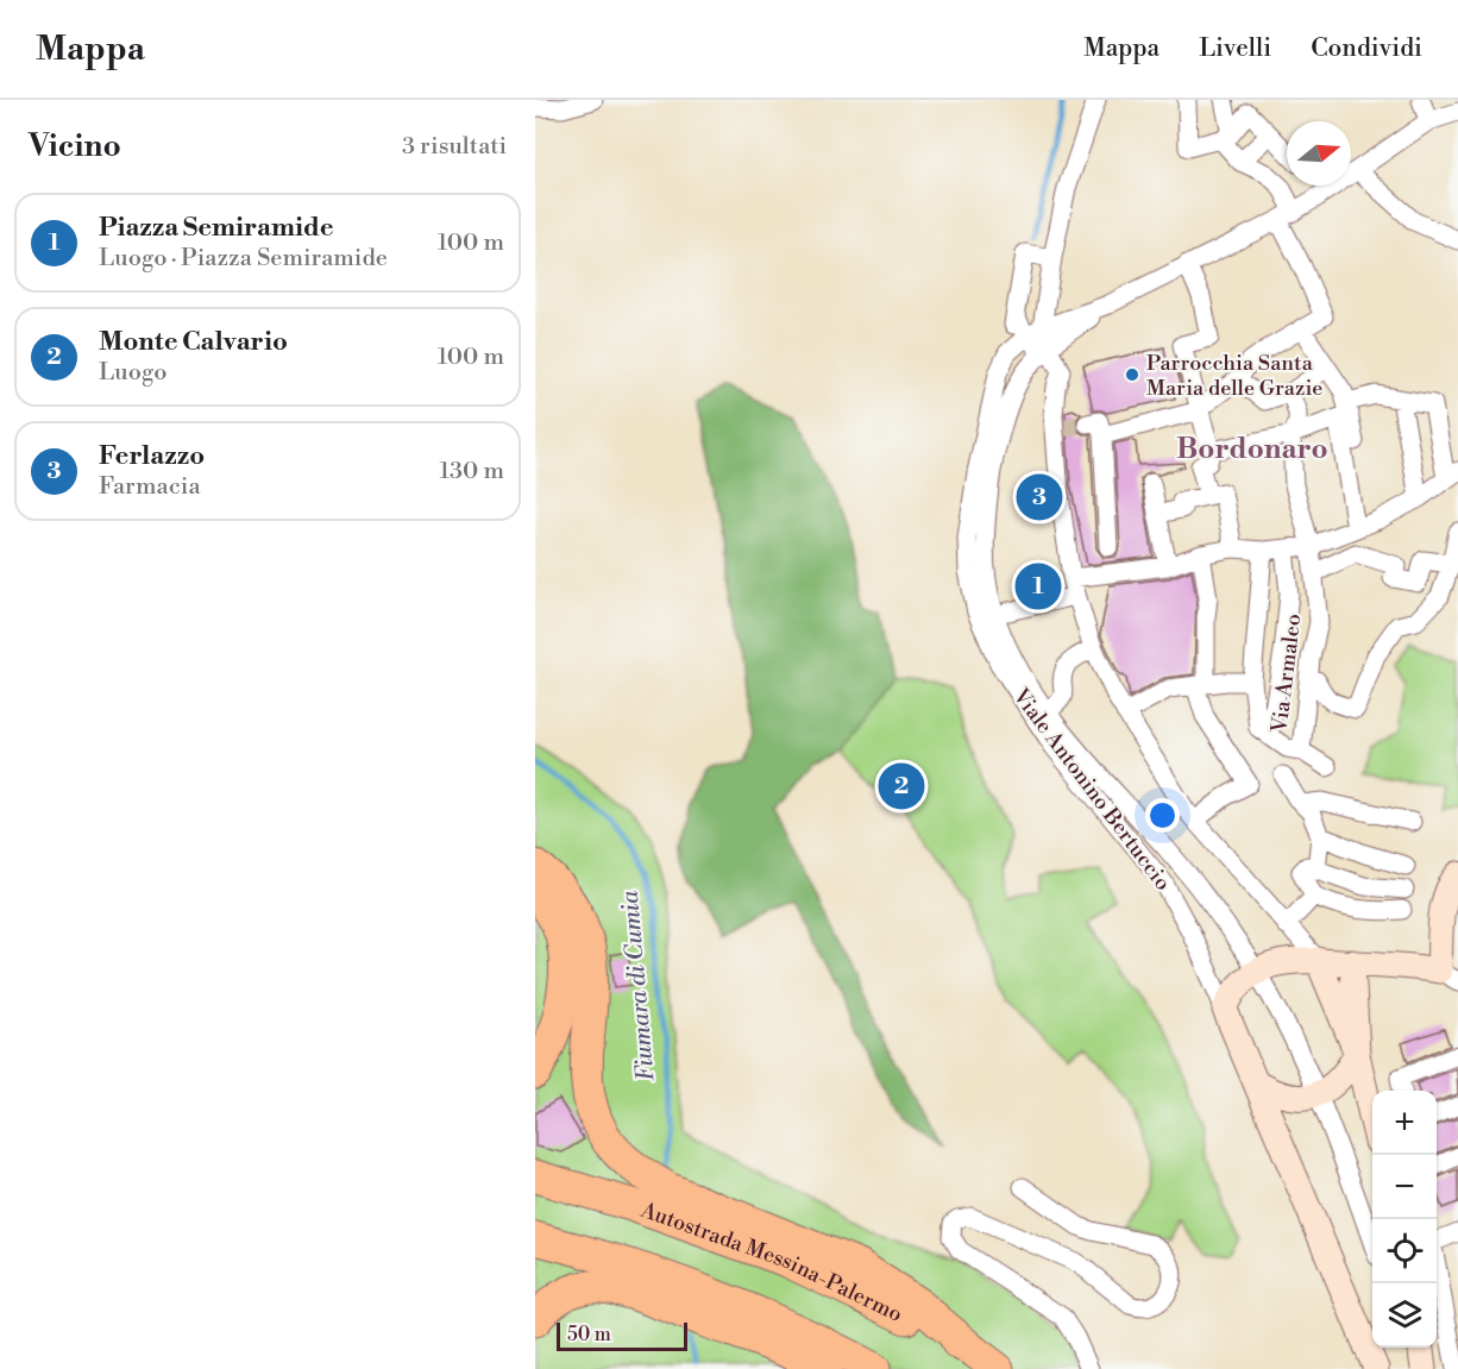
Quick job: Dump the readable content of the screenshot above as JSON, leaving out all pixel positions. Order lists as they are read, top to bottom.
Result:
{
  "streets": {
    "highway": ["Autostrada Messina-Palermo"],
    "street": ["Via Armaleo", "Viale Antonino Bertuccio"]
  },
  "districts": ["Bordonaro"],
  "water": ["Fiumara di Cumia"],
  "places": ["Parrocchia Santa Maria delle Grazie"],
  "scale_bar": "50 m",
  "north": "right",
  "page": {
    "header": "Mappa",
    "nav": ["Mappa", "Livelli", "Condividi"],
    "heading": ["Vicino", "3 risultati"],
    "list": [
      {
        "mark": "1",
        "name": "Piazza Semiramide",
        "note": "Luogo · Piazza Semiramide",
        "value": "100 m"
      },
      {
        "mark": "2",
        "name": "Monte Calvario",
        "note": "Luogo",
        "value": "100 m"
      },
      {
        "mark": "3",
        "name": "Ferlazzo",
        "note": "Farmacia",
        "value": "130 m"
      }
    ],
    "pins": ["3", "1", "2"],
    "map_buttons": ["+", "−"],
    "scale": "50 m"
  }
}
